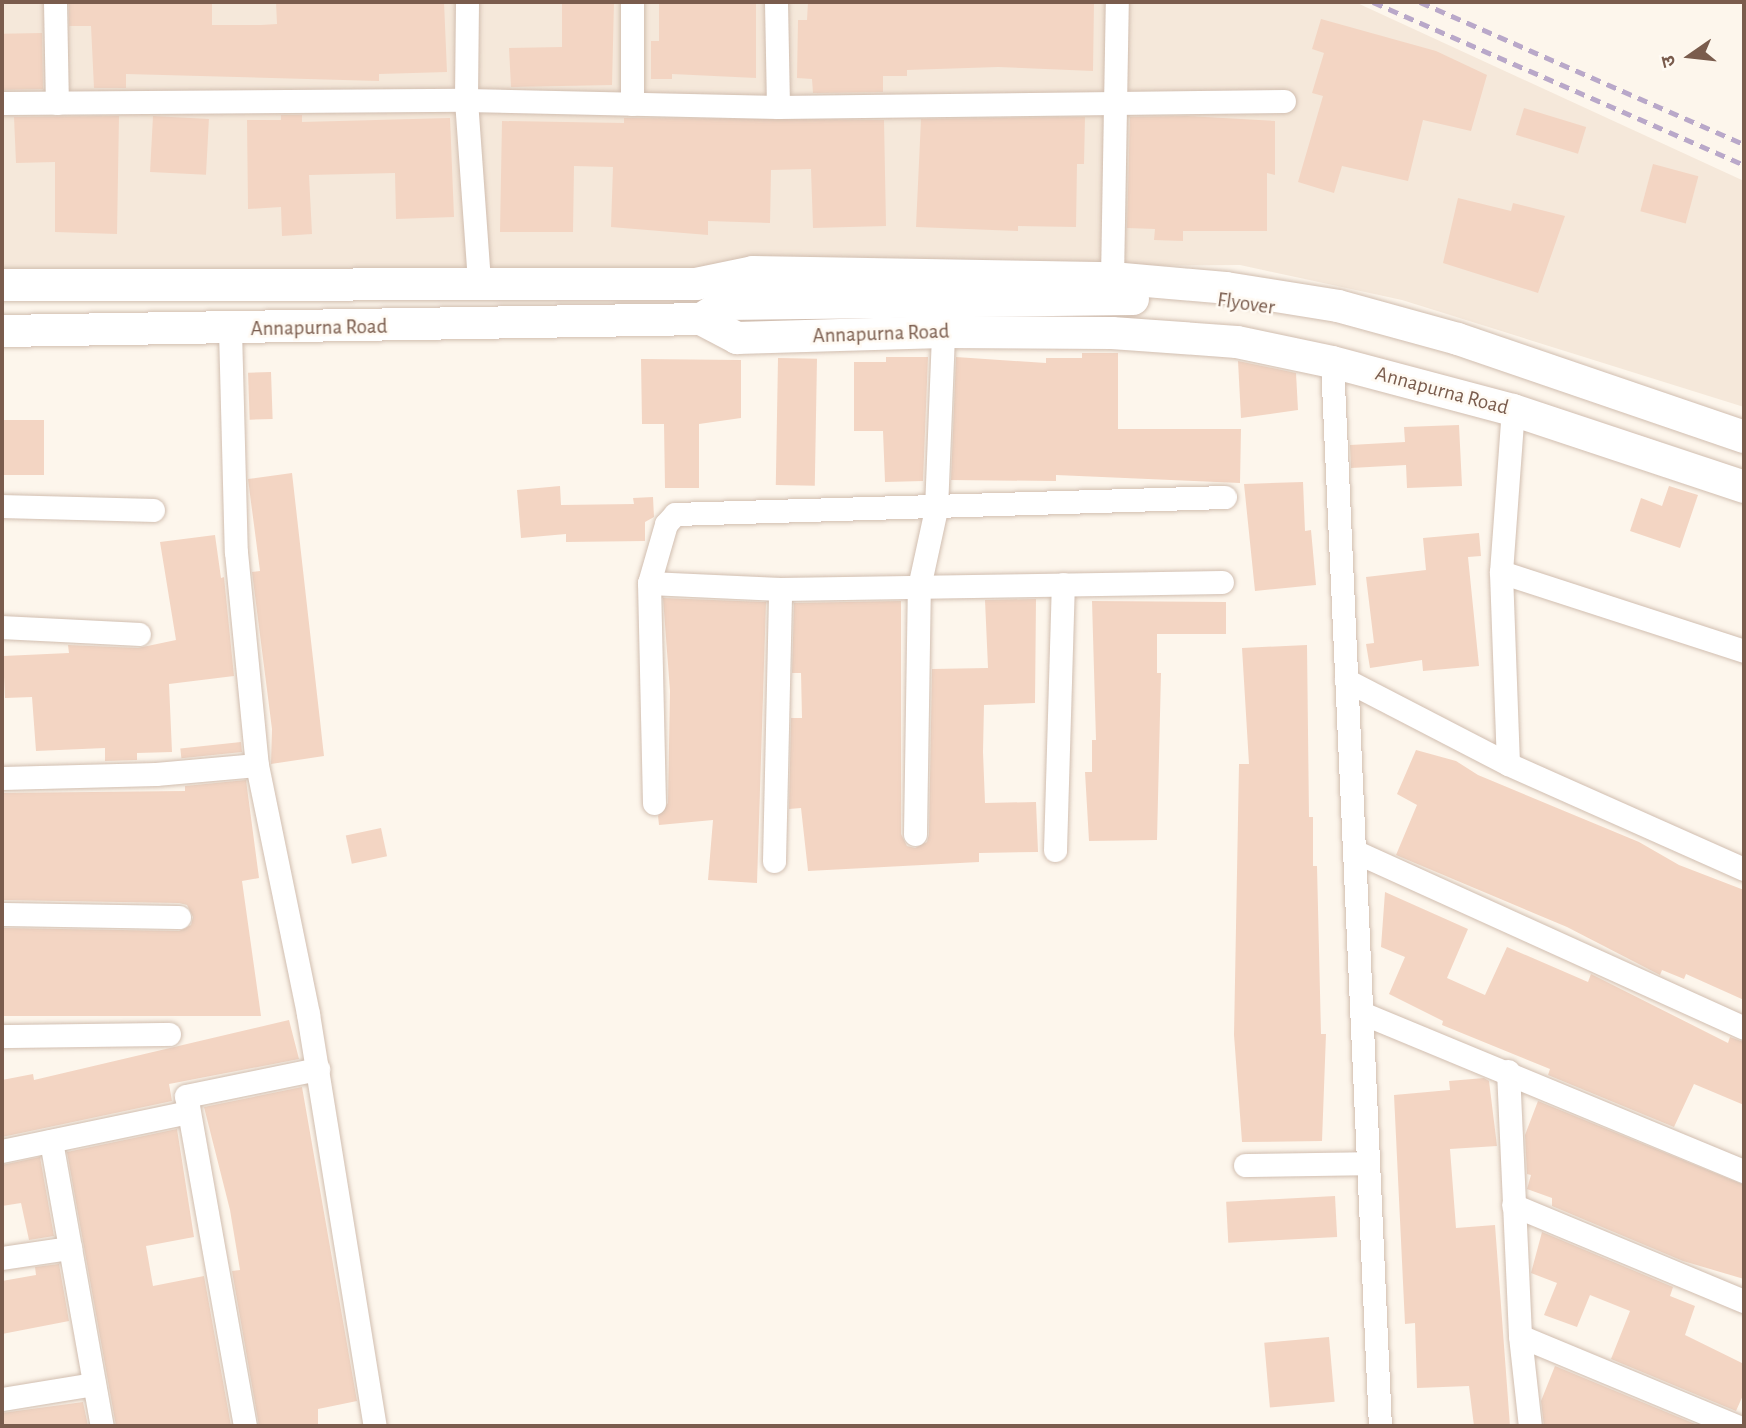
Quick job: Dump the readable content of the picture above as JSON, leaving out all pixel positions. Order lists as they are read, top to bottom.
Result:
{
  "streets": {
    "main road": ["Flyover", "Annapurna Road"]
  },
  "crossings": [
    ["Flyover", "Annapurna Road"]
  ],
  "north": "left"
}
